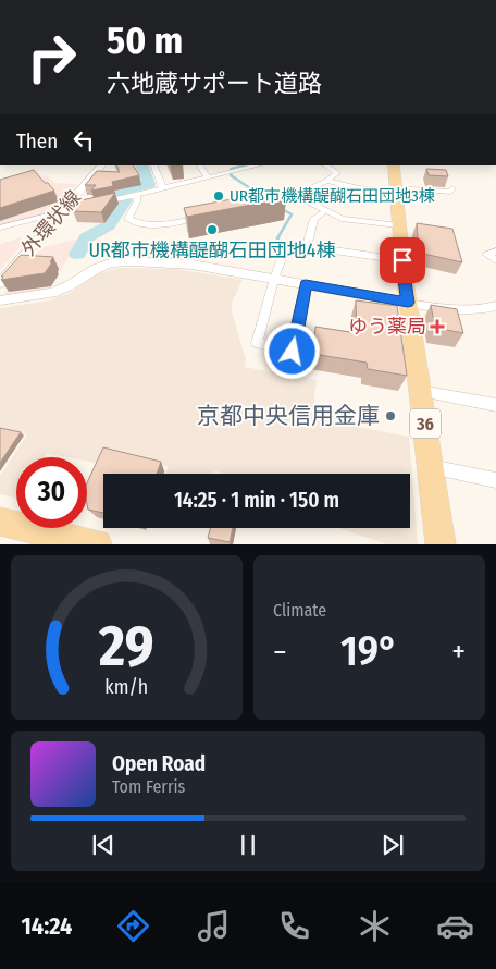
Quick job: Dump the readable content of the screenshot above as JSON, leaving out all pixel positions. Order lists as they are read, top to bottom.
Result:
{
  "streets": {
    "main road": ["36"],
    "street": ["外環状線"]
  },
  "places": {
    "other": ["UR都市機構醍醐石田団地3棟", "UR都市機構醍醐石田団地4棟", "京都中央信用金庫"],
    "health": ["ゆう薬局"]
  },
  "page": {
    "turn": ["50 m", "六地蔵サポート道路"],
    "then": "Then",
    "limit": "30",
    "trip": "14:25 · 1 min · 150 m",
    "tile": "Climate",
    "heat": ["−", "19°", "+"],
    "song": ["Open Road", "Tom Ferris"],
    "tabs": "14:24",
    "gauge": ["29", "km/h"]
  }
}
